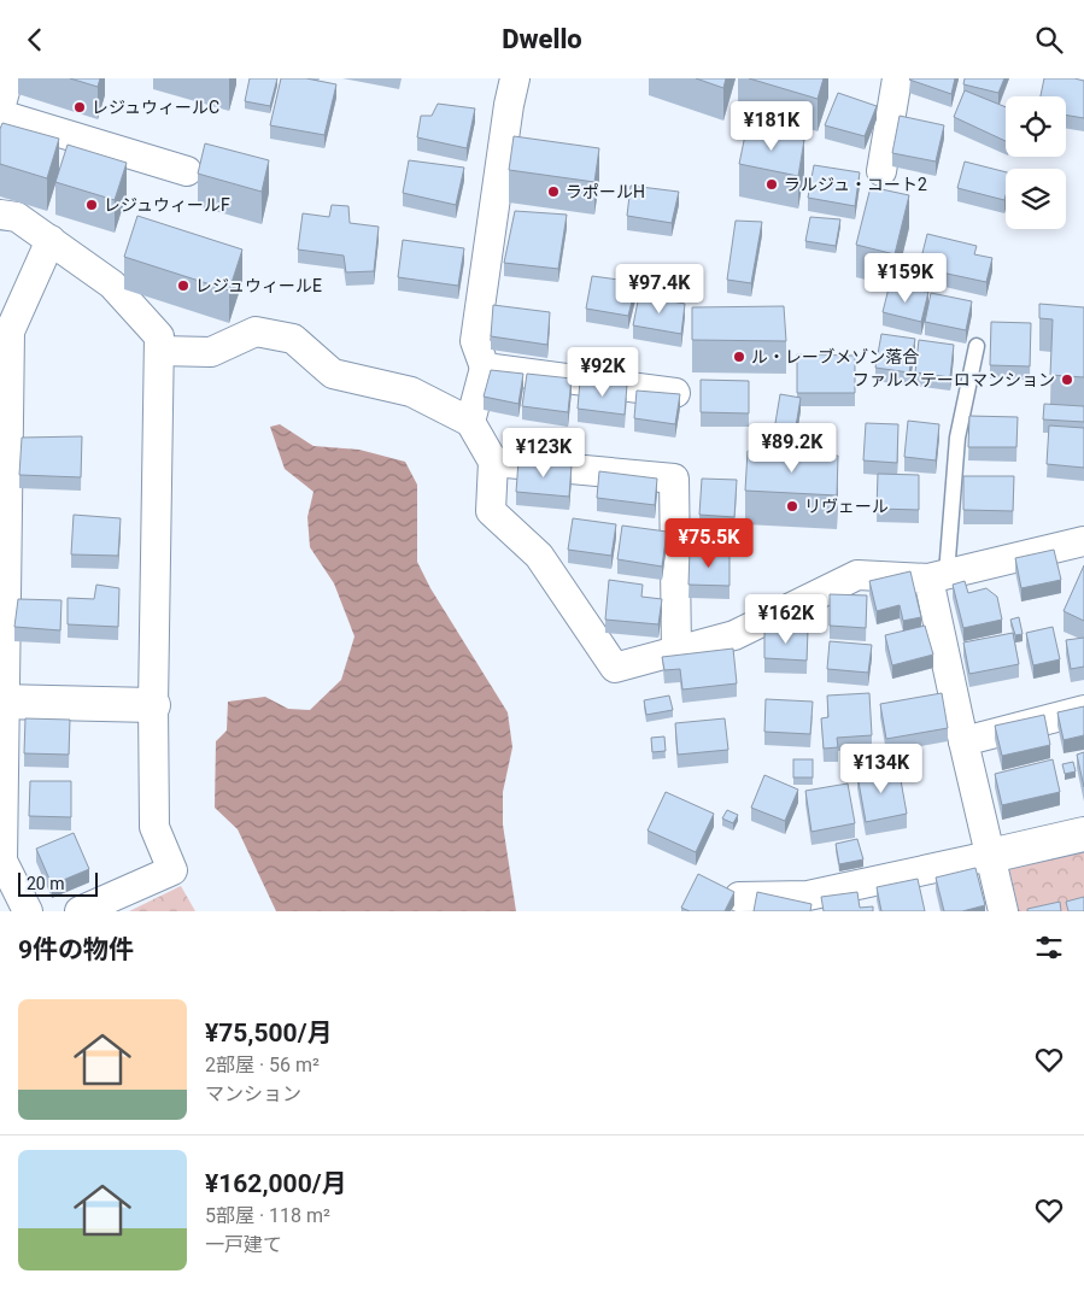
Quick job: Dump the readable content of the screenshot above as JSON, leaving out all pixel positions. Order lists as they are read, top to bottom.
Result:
{
  "places": [
    "レジュウィールC",
    "ラルジュ・コート2",
    "ラポールH",
    "レジュウィールF",
    "レジュウィールE",
    "ル・レーブメゾン落合",
    "ファルステーロマンション",
    "リヴェール"
  ],
  "scale_bar": "20 m",
  "page": {
    "header": "Dwello",
    "price": [
      "¥181K",
      "¥159K",
      "¥97.4K",
      "¥92K",
      "¥89.2K",
      "¥123K",
      "¥75.5K",
      "¥162K",
      "¥134K"
    ],
    "scale": "20 m",
    "heading": "9件の物件",
    "list": [
      {
        "name": "¥75,500/月",
        "note": "2部屋 · 56 m² · マンション"
      },
      {
        "name": "¥162,000/月",
        "note": "5部屋 · 118 m² · 一戸建て"
      }
    ]
  }
}
